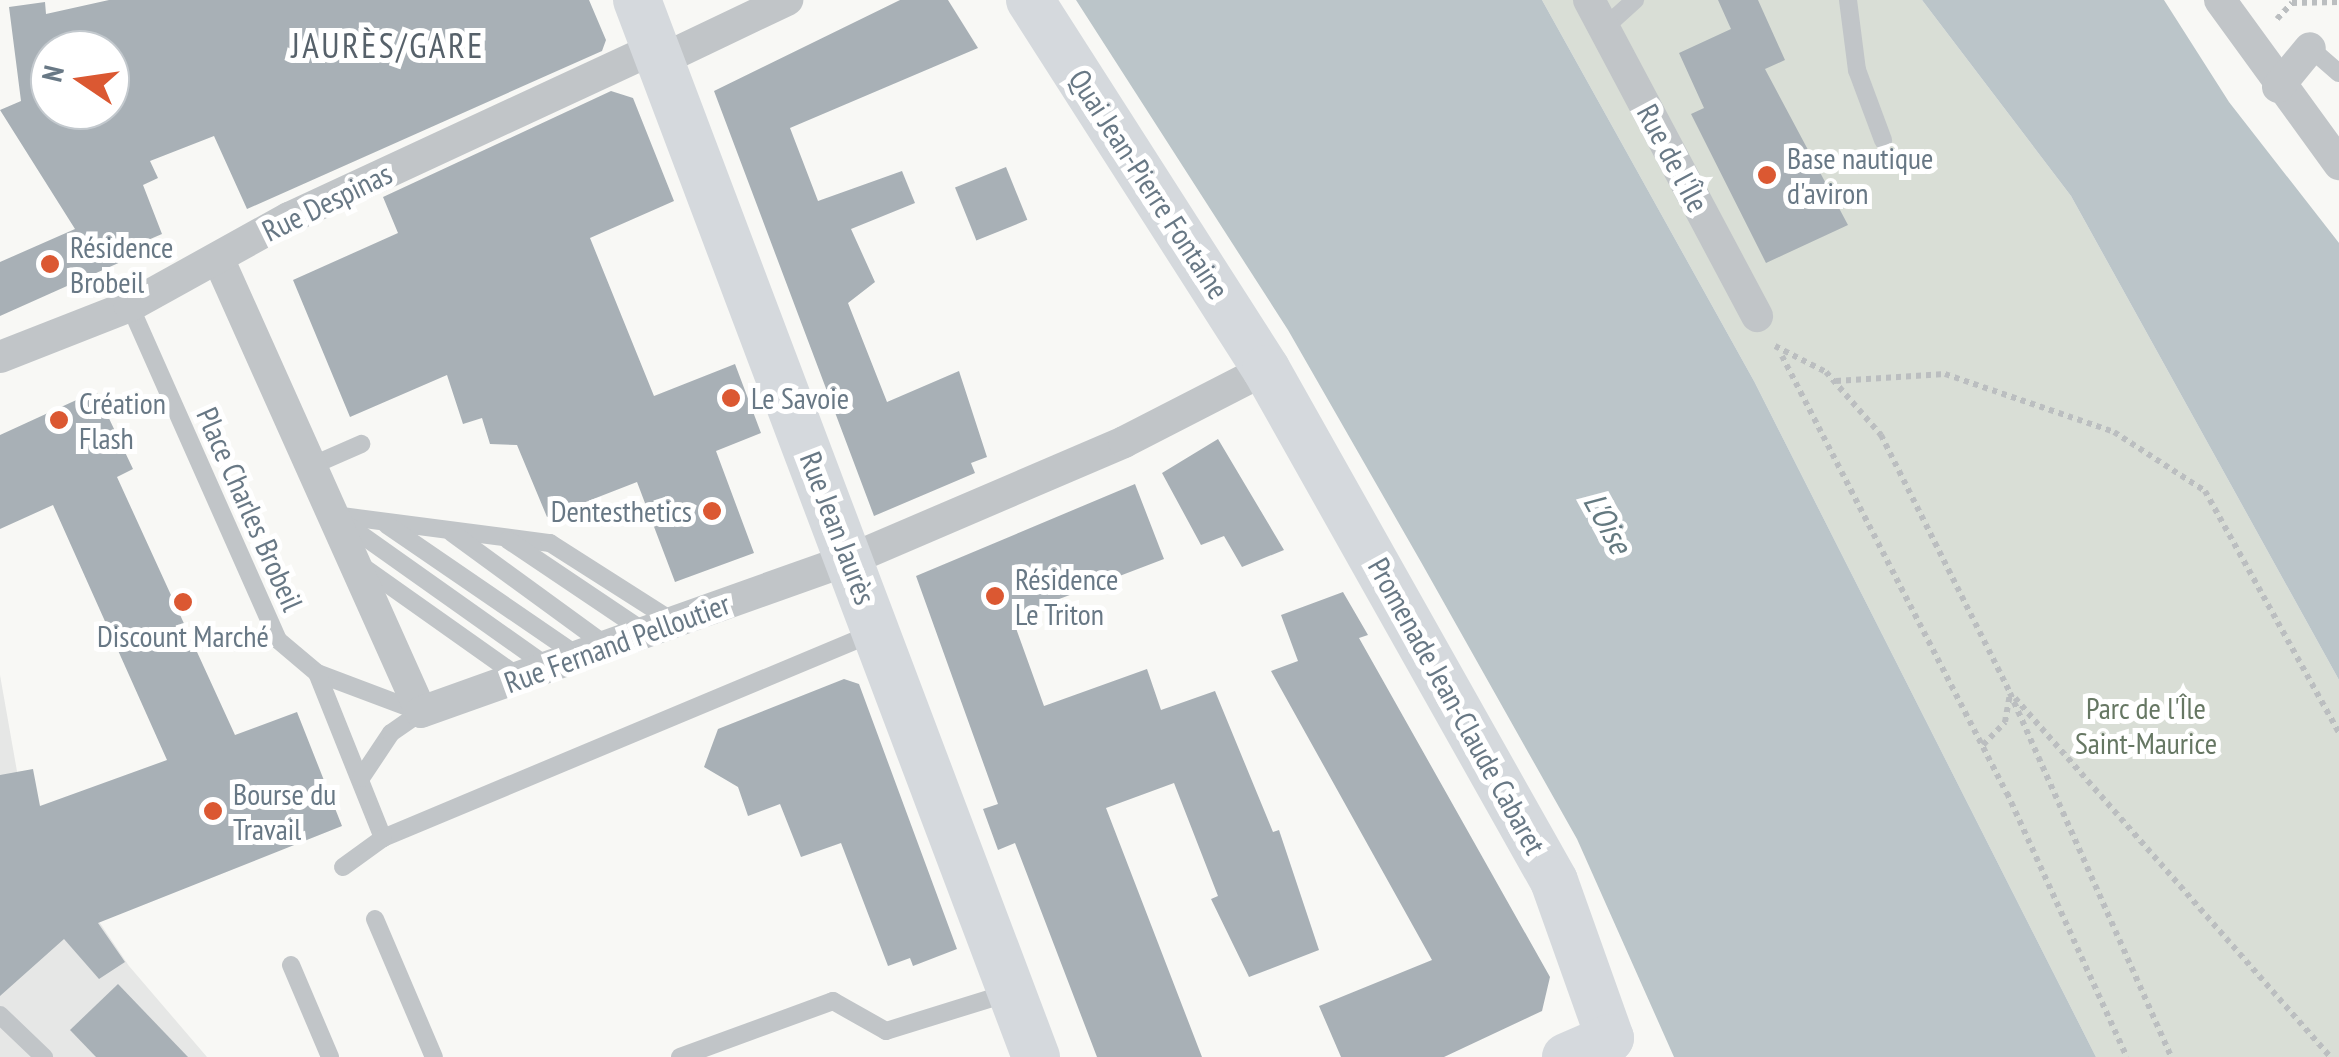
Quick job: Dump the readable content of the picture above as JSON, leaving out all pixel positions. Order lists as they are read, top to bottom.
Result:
{
  "streets": {
    "street": [
      "Rue de l'Île",
      "Quai Jean-Pierre Fontaine",
      "Rue Despinas",
      "Rue Jean Jaurès",
      "Rue Fernand Pelloutier",
      "Promenade Jean-Claude Cabaret"
    ],
    "lane": ["Place Charles Brobeil"]
  },
  "crossings": [
    ["Quai Jean-Pierre Fontaine", "Rue Fernand Pelloutier"],
    ["Quai Jean-Pierre Fontaine", "Promenade Jean-Claude Cabaret"],
    ["Rue Despinas", "Place Charles Brobeil"],
    ["Rue Despinas", "Rue Jean Jaurès"],
    ["Place Charles Brobeil", "Rue Fernand Pelloutier"],
    ["Rue Jean Jaurès", "Rue Fernand Pelloutier"],
    ["Rue Fernand Pelloutier", "Promenade Jean-Claude Cabaret"]
  ],
  "districts": ["JAURÈS/GARE"],
  "water": ["L'Oise"],
  "parks": ["Parc de l'Île Saint-Maurice"],
  "places": [
    "Base nautique d'aviron",
    "Résidence Brobeil",
    "Le Savoie",
    "Création Flash",
    "Dentesthetics",
    "Résidence Le Triton",
    "Discount Marché",
    "Bourse du Travail"
  ],
  "north": "left"
}
